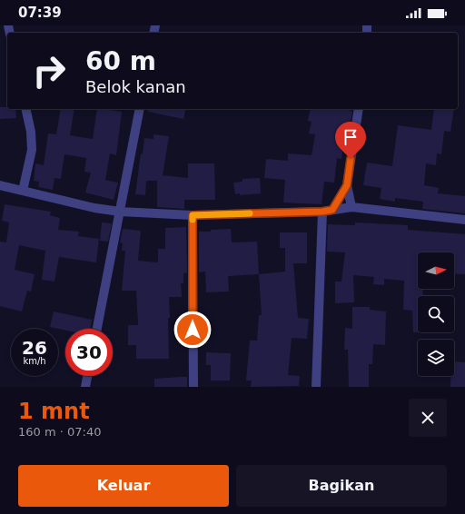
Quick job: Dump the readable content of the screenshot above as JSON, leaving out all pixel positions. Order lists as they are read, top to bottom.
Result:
{
  "north": "right",
  "page": {
    "status": "07:39",
    "turn": ["60 m", "Belok kanan"],
    "speed": "26 km/h",
    "limit": "30",
    "heading": ["1 mnt", "160 m · 07:40"],
    "buttons": ["Keluar", "Bagikan"]
  }
}
